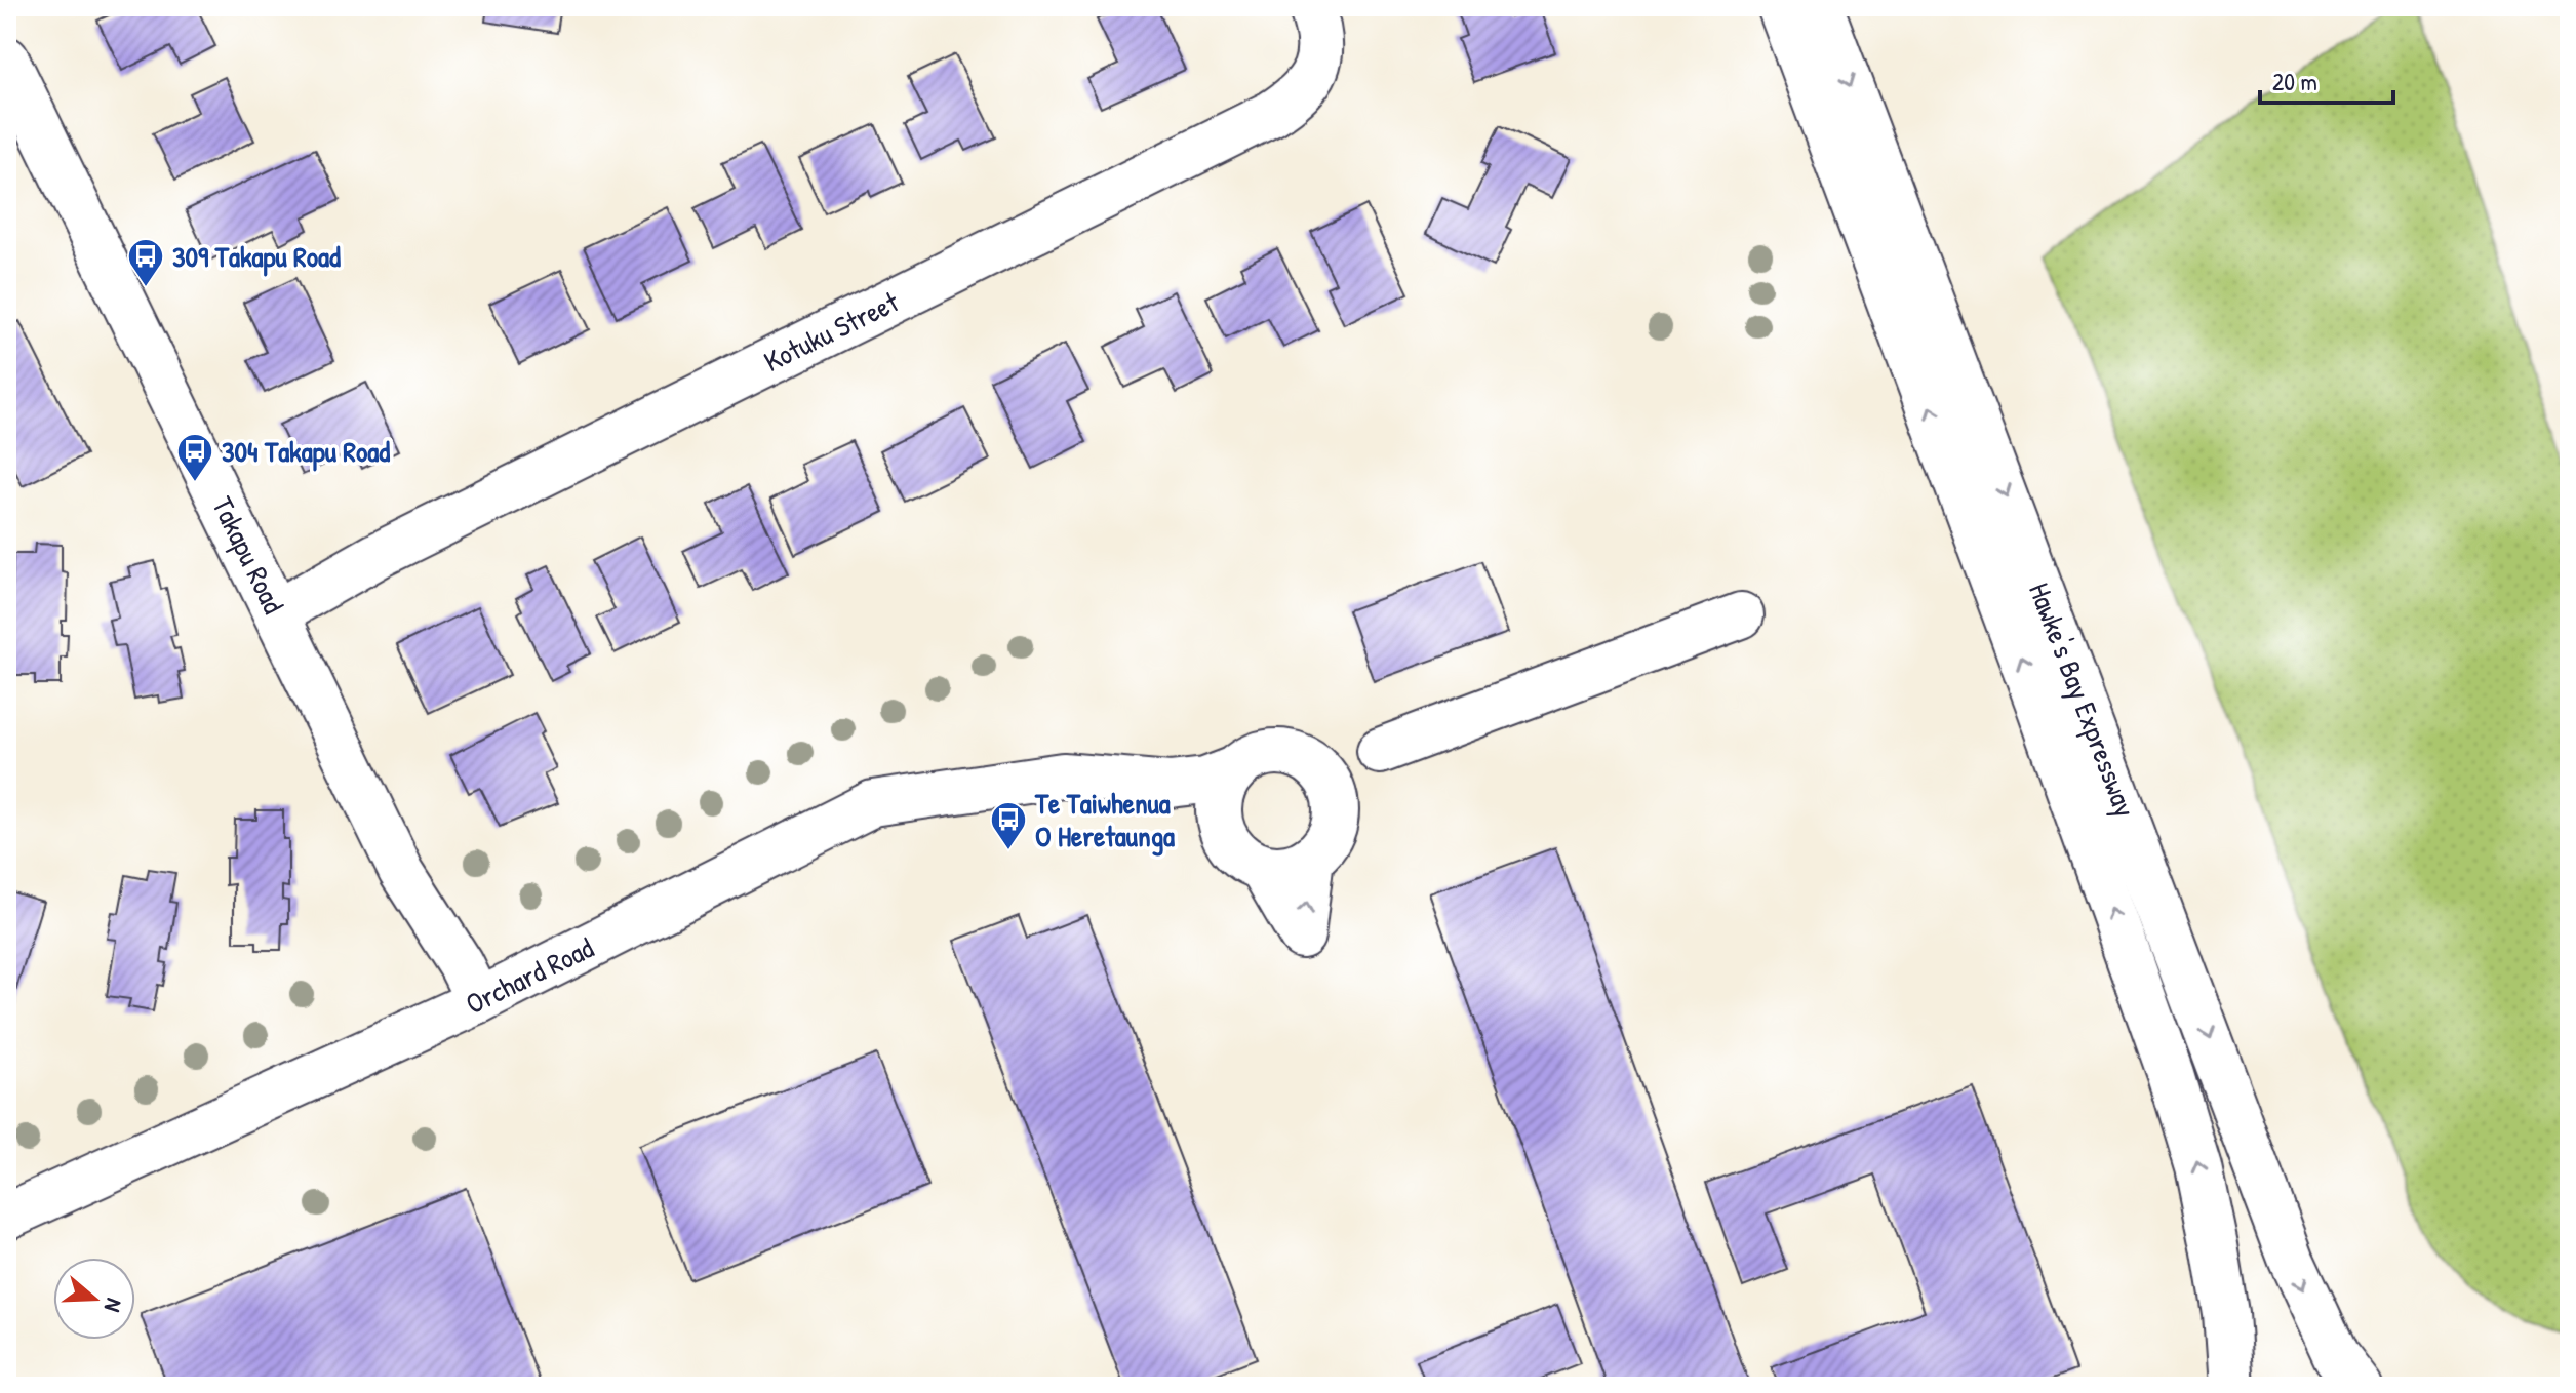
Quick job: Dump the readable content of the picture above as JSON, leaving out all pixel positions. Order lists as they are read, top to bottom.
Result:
{
  "streets": {
    "main road": [
      "Kotuku Street",
      "Takapu Road",
      "Hawke's Bay Expressway",
      "Orchard Road"
    ]
  },
  "crossings": [
    ["Kotuku Street", "Takapu Road"],
    ["Takapu Road", "Orchard Road"]
  ],
  "places": {
    "bus stop": ["309 Takapu Road", "304 Takapu Road", "Te Taiwhenua O Heretaunga"]
  },
  "scale_bar": "20 m",
  "north": "right"
}
